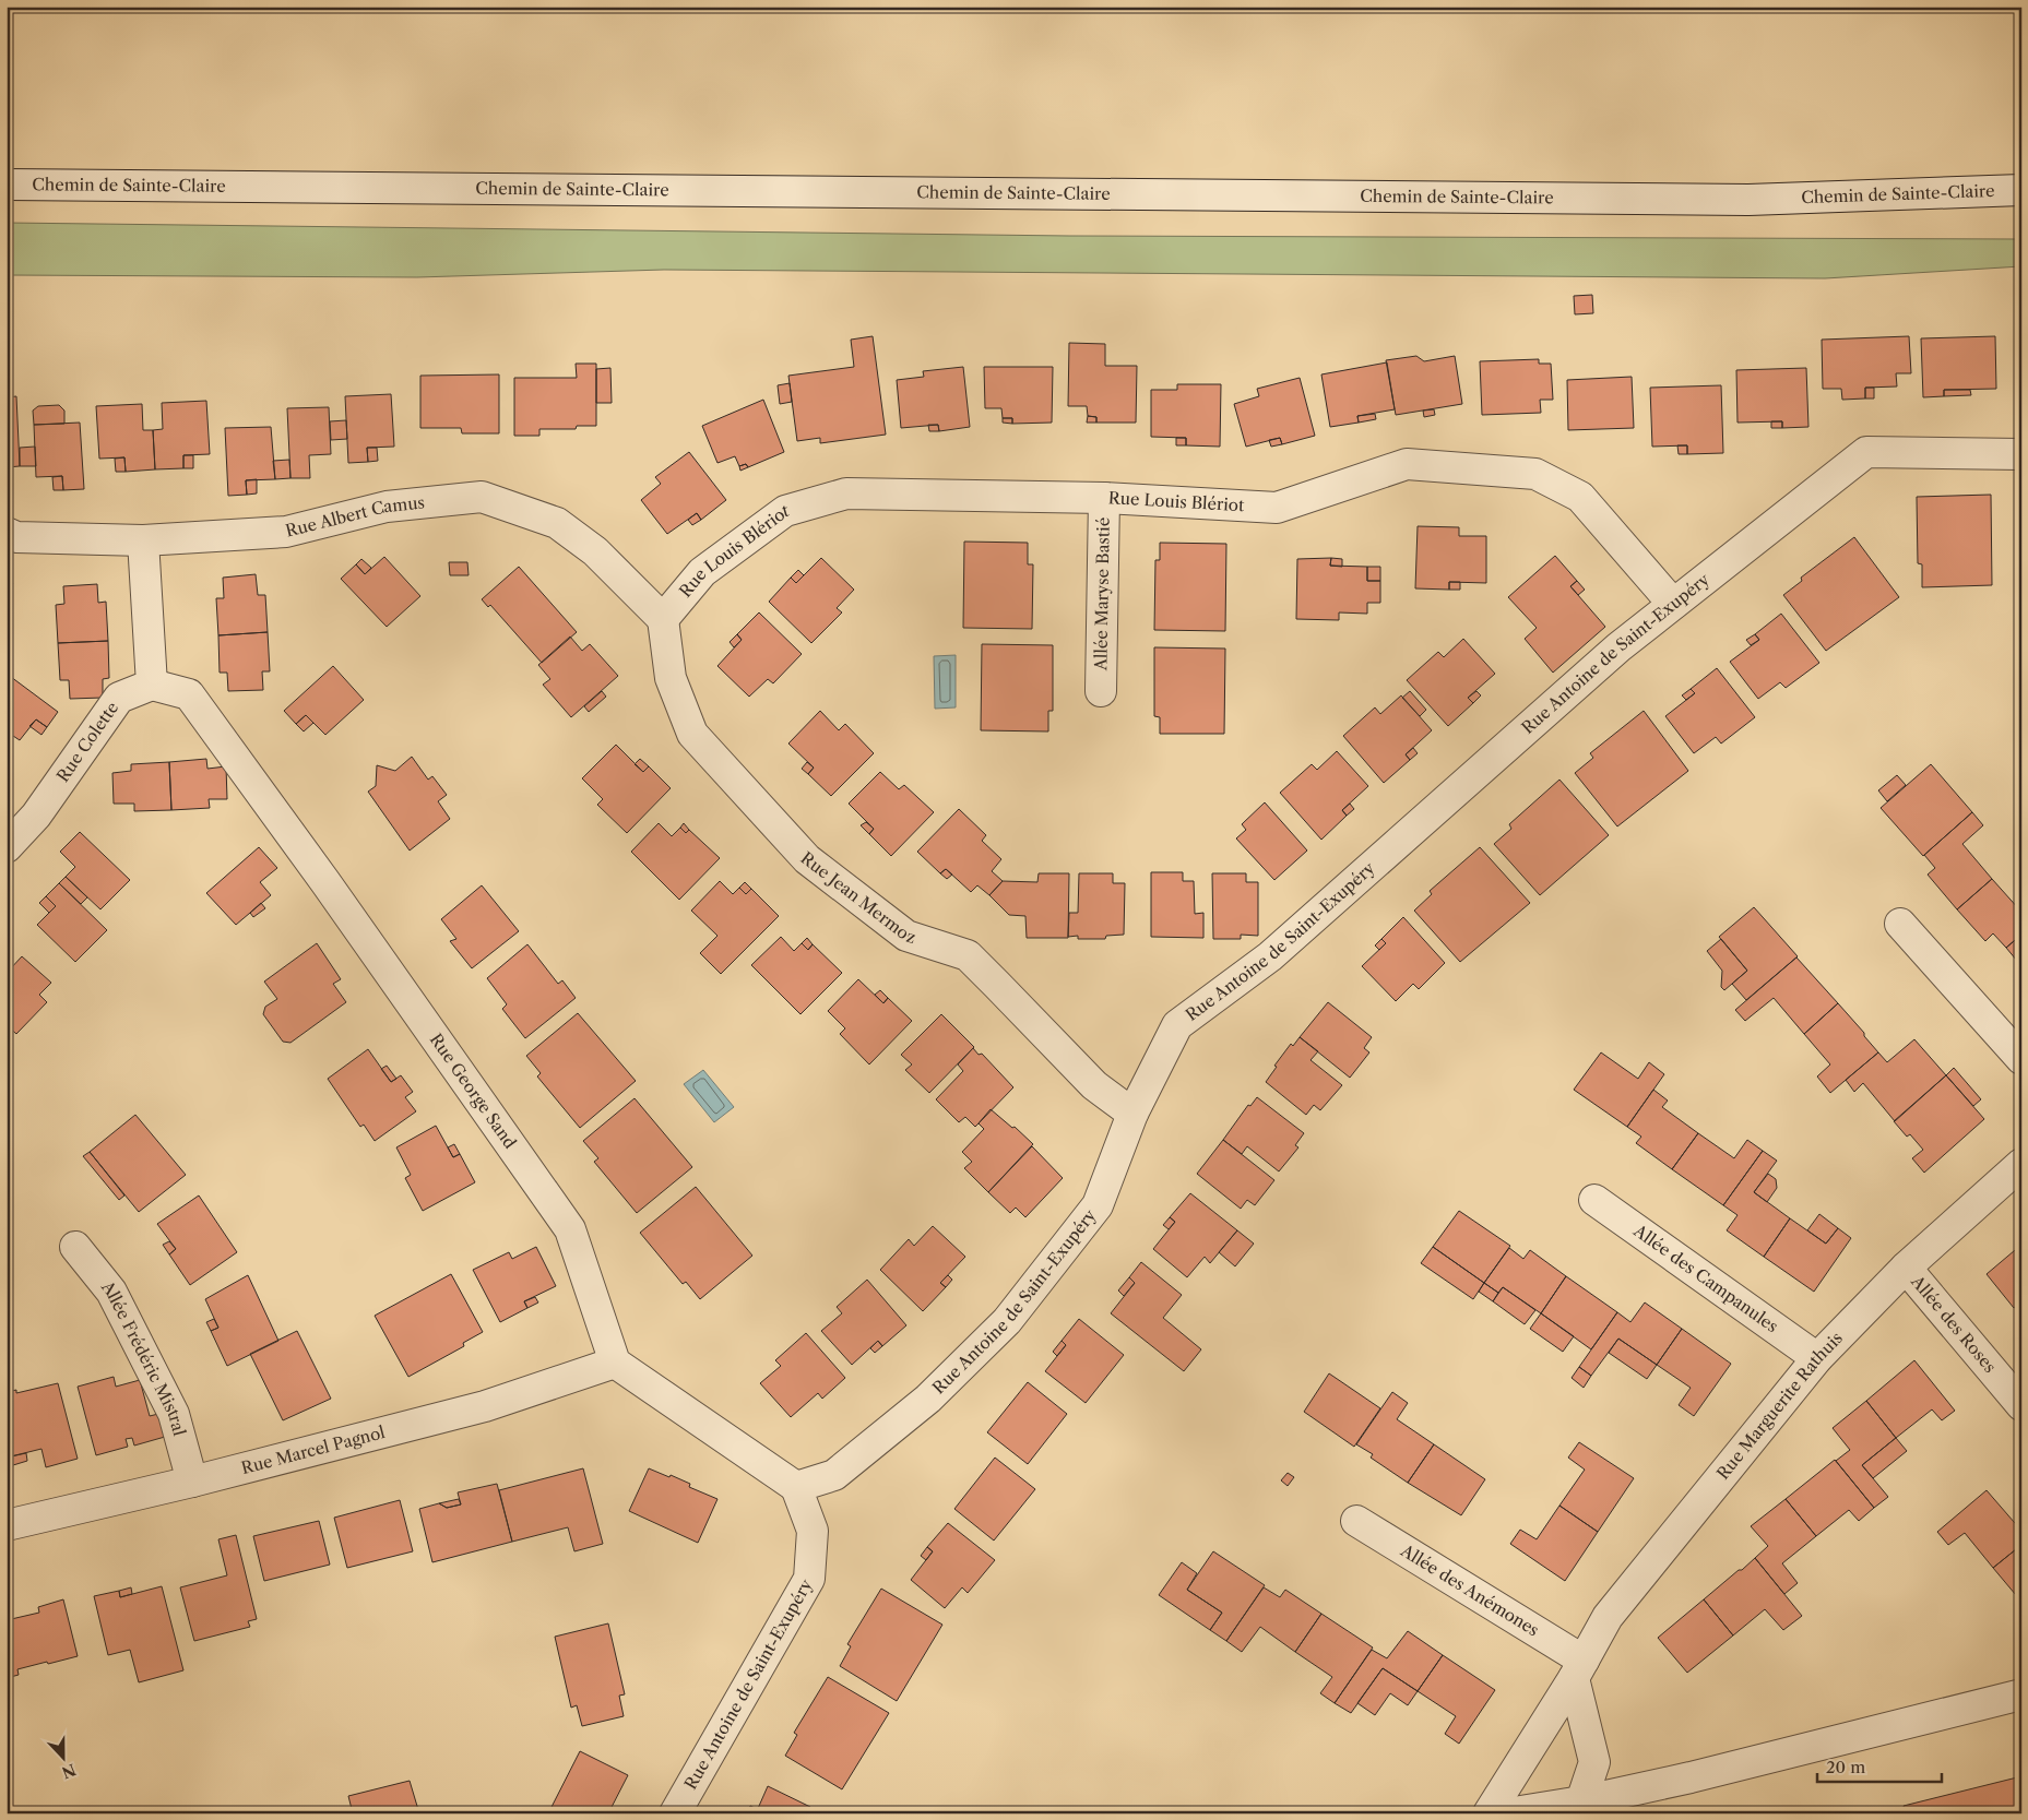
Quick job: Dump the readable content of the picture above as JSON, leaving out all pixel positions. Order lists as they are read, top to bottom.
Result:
{
  "streets": {
    "street": [
      "Chemin de Sainte-Claire",
      "Rue Louis Blériot",
      "Rue Albert Camus",
      "Allée Maryse Bastié",
      "Rue Antoine de Saint-Exupéry",
      "Rue Colette",
      "Rue Jean Mermoz",
      "Rue George Sand",
      "Allée des Campanules",
      "Allée des Roses",
      "Allée Frédéric Mistral",
      "Rue Marguerite Rathuis",
      "Rue Marcel Pagnol",
      "Allée des Anémones"
    ]
  },
  "crossings": [
    ["Rue Louis Blériot", "Rue Albert Camus"],
    ["Rue Louis Blériot", "Allée Maryse Bastié"],
    ["Rue Louis Blériot", "Rue Antoine de Saint-Exupéry"],
    ["Rue Louis Blériot", "Rue Jean Mermoz"],
    ["Rue Albert Camus", "Rue Jean Mermoz"],
    ["Rue Antoine de Saint-Exupéry", "Rue Jean Mermoz"],
    ["Rue Colette", "Rue George Sand"],
    ["Rue George Sand", "Rue Marcel Pagnol"],
    ["Allée des Campanules", "Rue Marguerite Rathuis"],
    ["Allée des Roses", "Rue Marguerite Rathuis"],
    ["Allée Frédéric Mistral", "Rue Marcel Pagnol"],
    ["Rue Marguerite Rathuis", "Allée des Anémones"]
  ],
  "scale_bar": "20 m",
  "north": "bottom"
}
